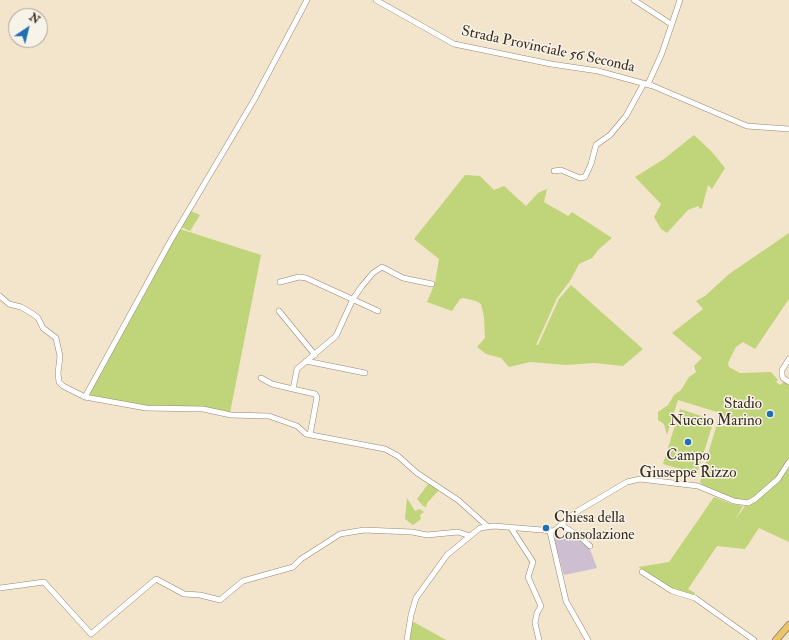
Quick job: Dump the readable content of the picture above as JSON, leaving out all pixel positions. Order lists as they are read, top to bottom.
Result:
{
  "streets": {
    "street": ["Strada Provinciale 56 Seconda"]
  },
  "places": ["Stadio Nuccio Marino", "Campo Giuseppe Rizzo", "Chiesa della Consolazione"],
  "north": "top right"
}
